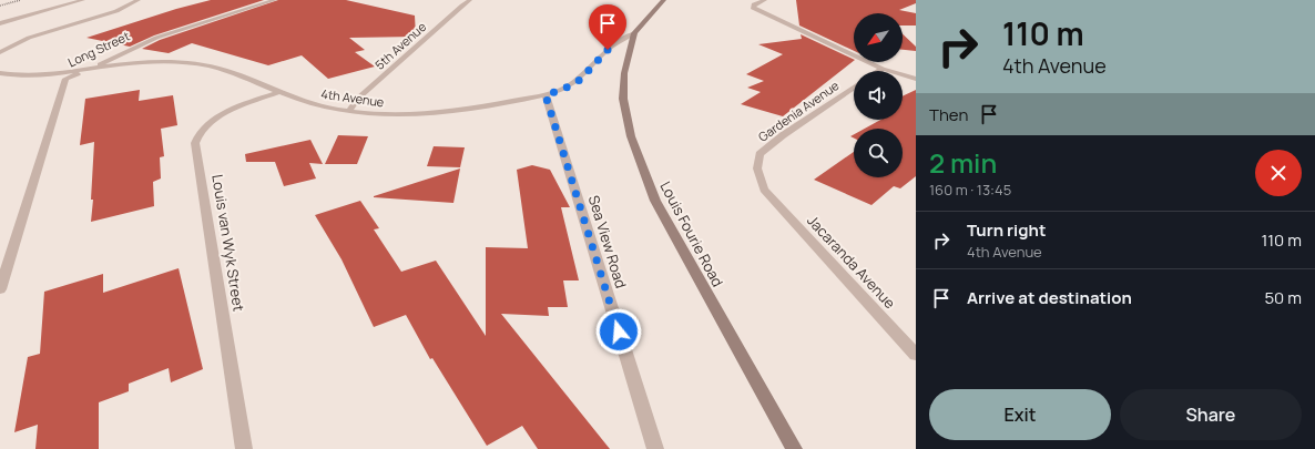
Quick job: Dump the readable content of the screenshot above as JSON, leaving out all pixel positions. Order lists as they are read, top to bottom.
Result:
{
  "streets": {
    "main road": ["Louis Fourie Road"],
    "street": [
      "5th Avenue",
      "Long Street",
      "4th Avenue",
      "Gardenia Avenue",
      "Sea View Road",
      "Louis van Wyk Street",
      "Jacaranda Avenue"
    ]
  },
  "crossings": [
    ["5th Avenue", "4th Avenue"],
    ["Long Street", "4th Avenue"],
    ["4th Avenue", "Louis Fourie Road"],
    ["4th Avenue", "Sea View Road"],
    ["4th Avenue", "Louis van Wyk Street"],
    ["Gardenia Avenue", "Jacaranda Avenue"]
  ],
  "north": "bottom left",
  "page": {
    "turn": ["110 m", "4th Avenue"],
    "then": "Then",
    "heading": ["2 min", "160 m · 13:45"],
    "list": [
      {
        "name": "Turn right",
        "note": "4th Avenue",
        "value": "110 m"
      },
      {
        "name": "Arrive at destination",
        "value": "50 m"
      }
    ],
    "buttons": ["Exit", "Share"]
  }
}
